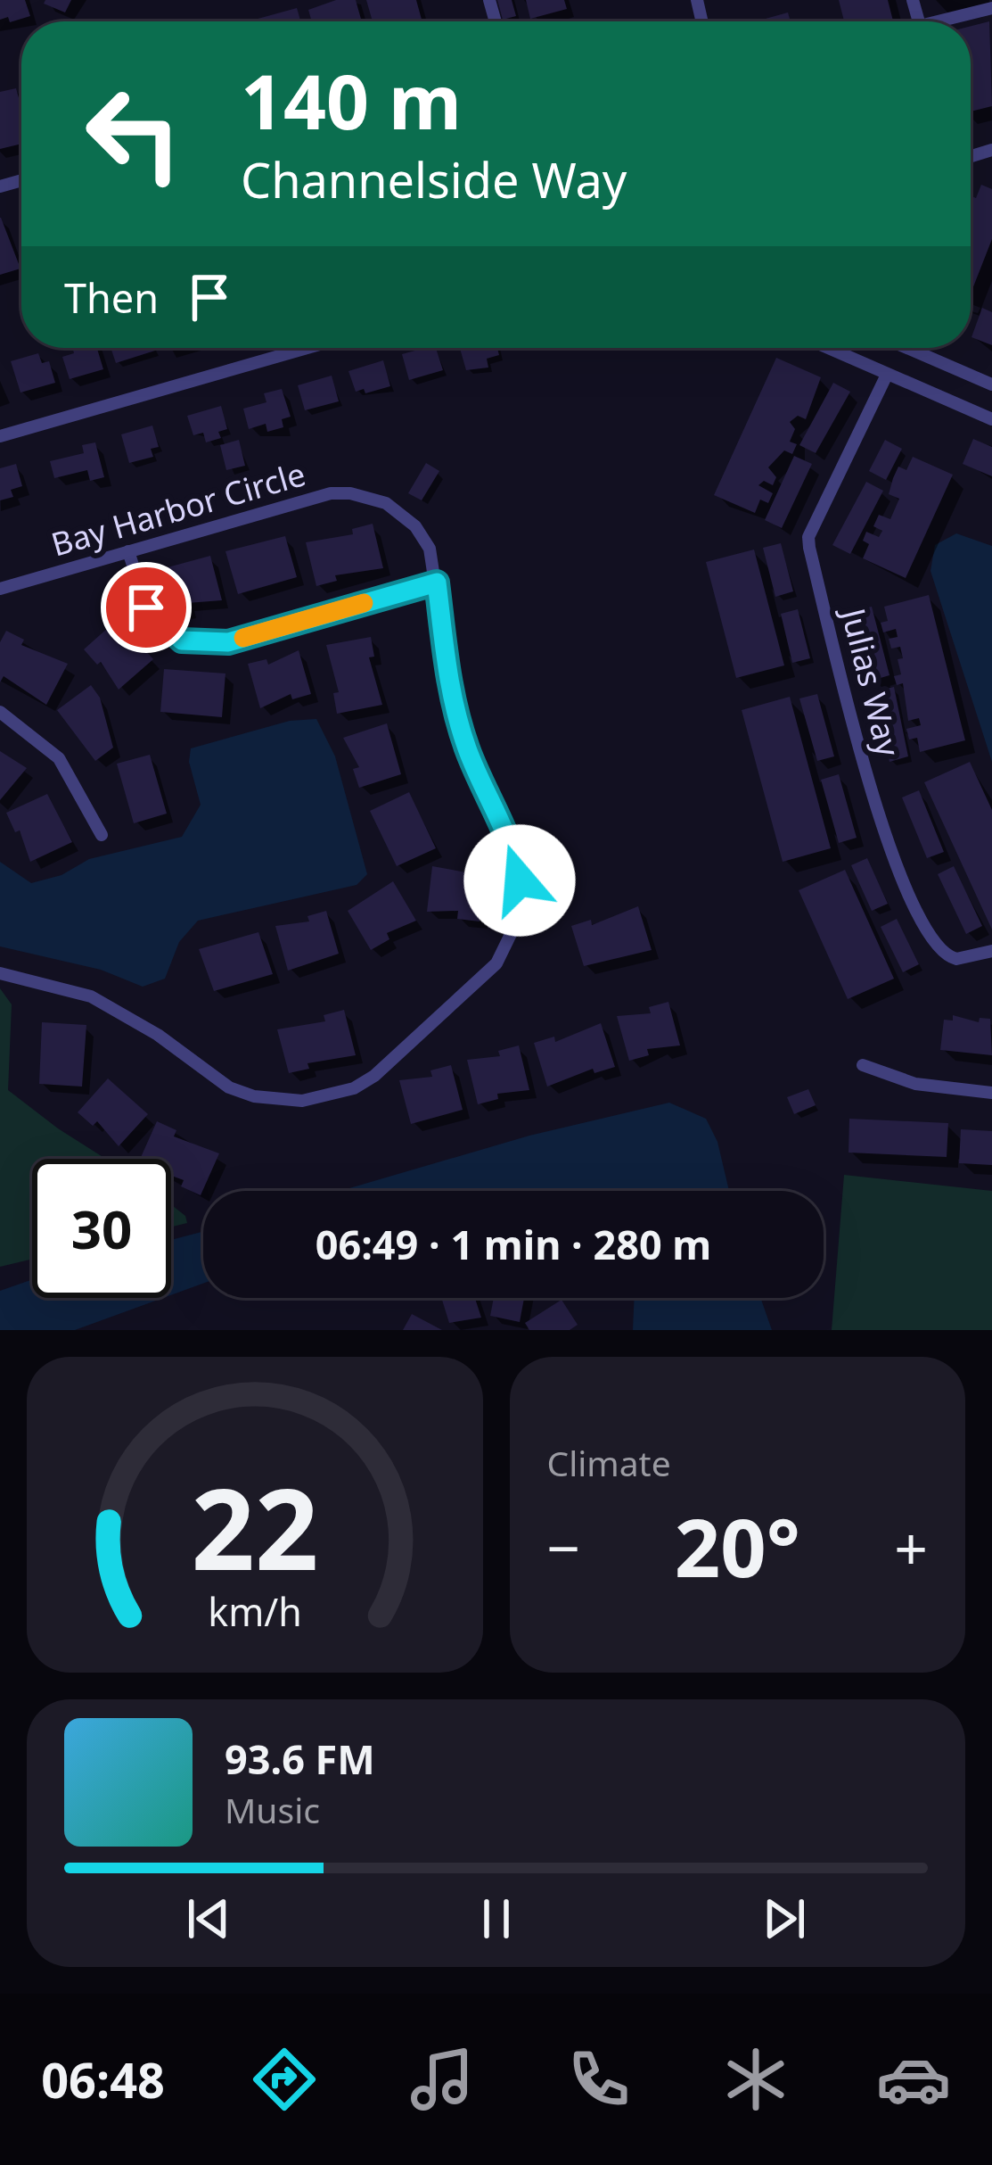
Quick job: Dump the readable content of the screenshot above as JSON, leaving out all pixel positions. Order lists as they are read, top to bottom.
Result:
{
  "streets": {
    "street": ["Bay Harbor Circle", "Julias Way"]
  },
  "page": {
    "turn": ["140 m", "Channelside Way"],
    "then": "Then",
    "limit": "30",
    "trip": "06:49 · 1 min · 280 m",
    "tile": "Climate",
    "heat": ["−", "20°", "+"],
    "song": ["93.6 FM", "Music"],
    "tabs": "06:48",
    "gauge": ["22", "km/h"]
  }
}
